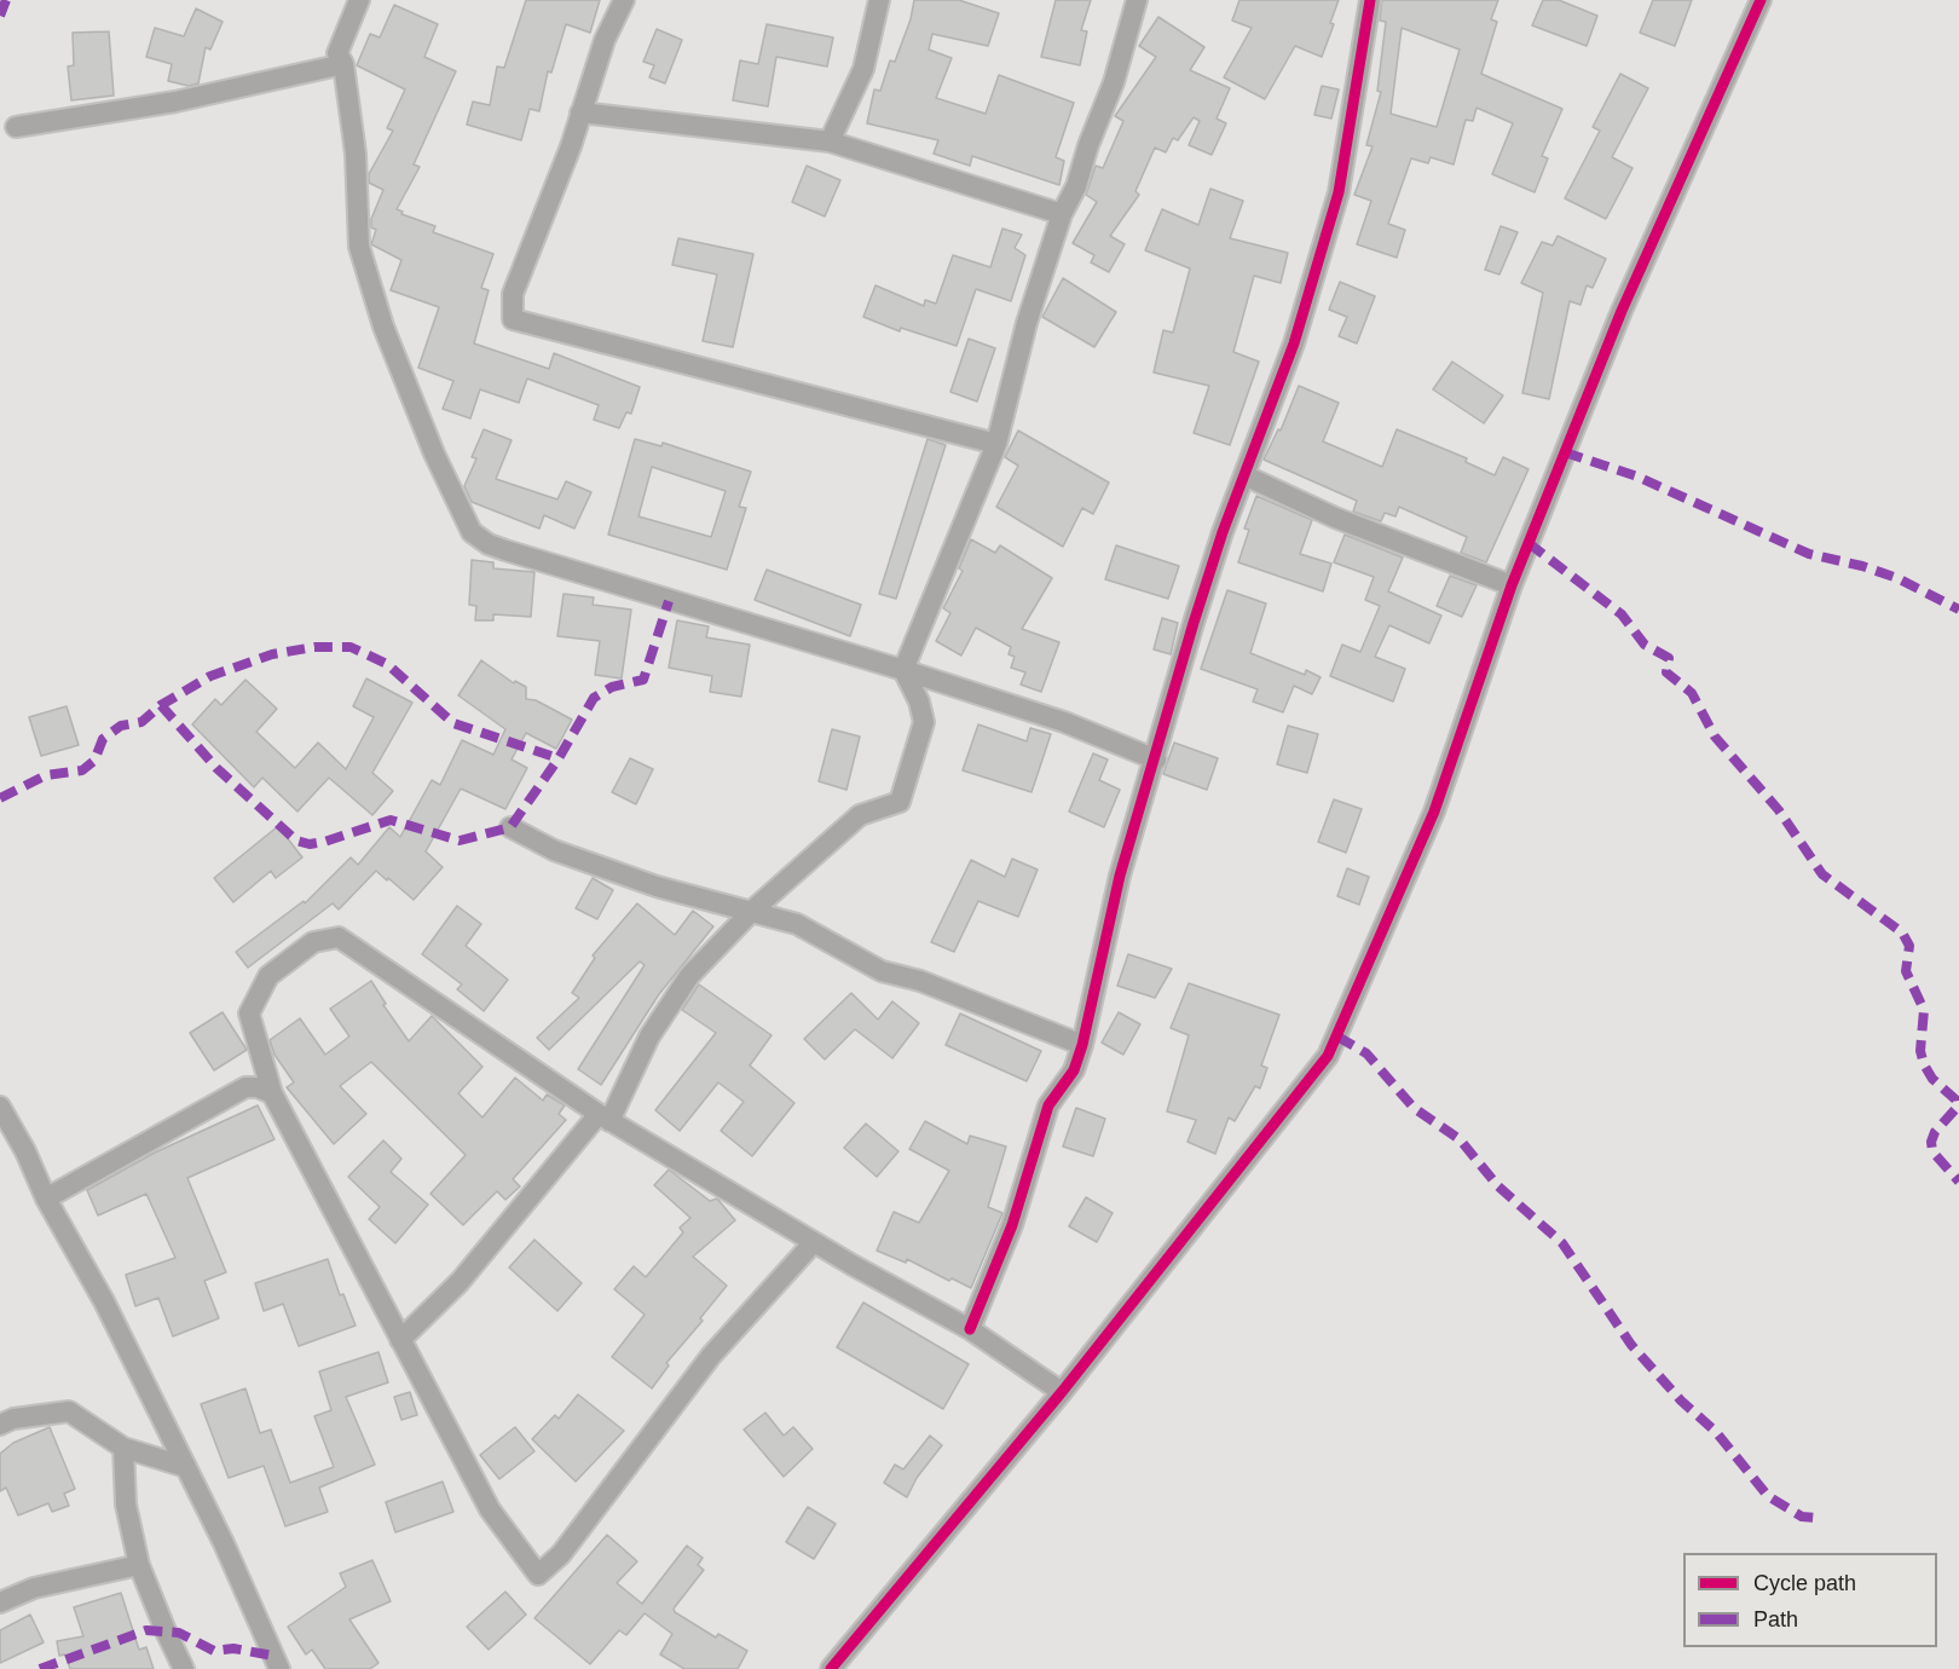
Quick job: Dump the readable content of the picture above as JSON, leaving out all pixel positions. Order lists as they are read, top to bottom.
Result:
{
  "legend": ["Cycle path", "Path"]
}
